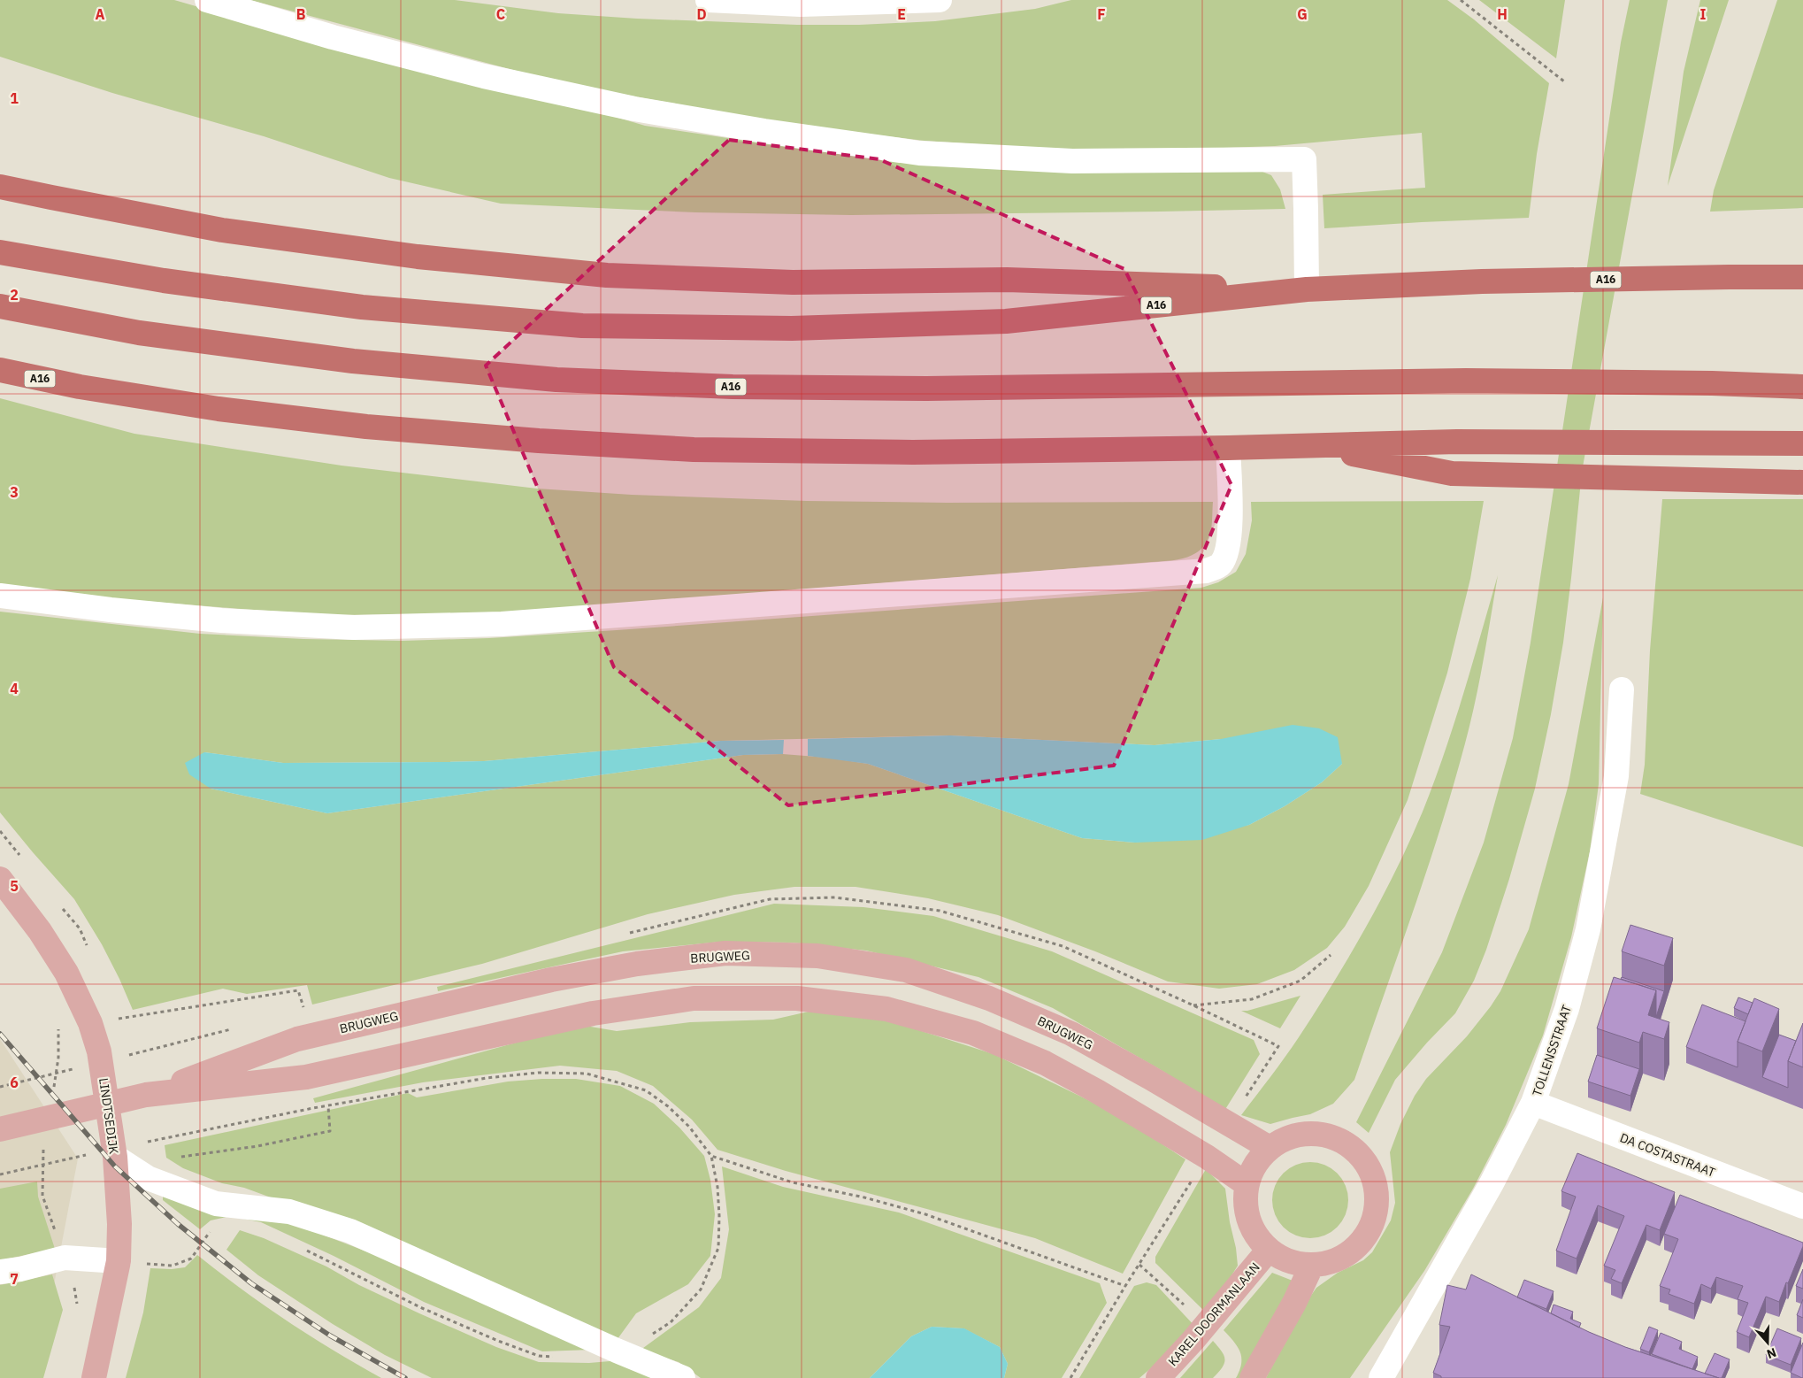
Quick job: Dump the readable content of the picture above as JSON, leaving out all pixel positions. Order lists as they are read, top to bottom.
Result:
{
  "streets": {
    "highway": ["A16"],
    "main road": ["BRUGWEG", "LINDTSEDIJK", "KAREL DOORMANLAAN"],
    "street": ["TOLLENSSTRAAT", "DA COSTASTRAAT"]
  },
  "crossings": [
    ["BRUGWEG", "KAREL DOORMANLAAN"],
    ["TOLLENSSTRAAT", "DA COSTASTRAAT"]
  ],
  "north": "bottom",
  "grid": {
    "columns": [
      "A",
      "B",
      "C",
      "D",
      "E",
      "F",
      "G",
      "H",
      "I"
    ],
    "rows": [
      "1",
      "2",
      "3",
      "4",
      "5",
      "6",
      "7"
    ]
  }
}
